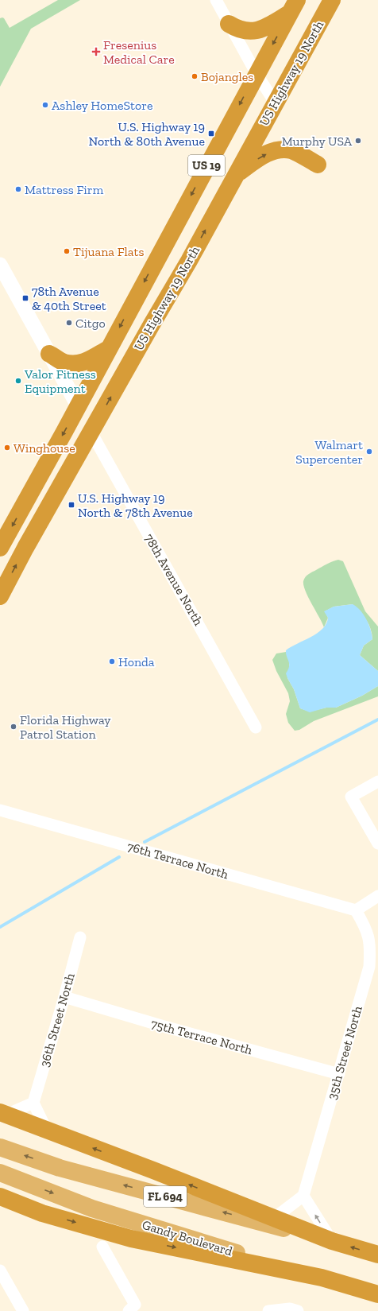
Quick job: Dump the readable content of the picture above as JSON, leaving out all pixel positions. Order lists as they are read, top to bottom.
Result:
{
  "streets": {
    "highway": [
      "US Highway 19 North",
      "US 19",
      "FL 694",
      "Gandy Boulevard"
    ],
    "street": [
      "78th Avenue North",
      "76th Terrace North",
      "36th Street North",
      "75th Terrace North",
      "35th Street North"
    ]
  },
  "crossings": [
    ["US Highway 19 North", "78th Avenue North"],
    ["76th Terrace North", "35th Street North"],
    ["36th Street North", "75th Terrace North"],
    ["75th Terrace North", "35th Street North"]
  ],
  "places": {
    "health": ["Fresenius Medical Care"],
    "other": [
      "Bojangles",
      "Ashley HomeStore",
      "Murphy USA",
      "Mattress Firm",
      "Tijuana Flats",
      "Citgo",
      "Valor Fitness Equipment",
      "Winghouse",
      "Walmart Supercenter",
      "Honda",
      "Florida Highway Patrol Station"
    ],
    "transit": ["U.S. Highway 19 North & 80th Avenue", "78th Avenue & 40th Street", "U.S. Highway 19 North & 78th Avenue"]
  }
}
